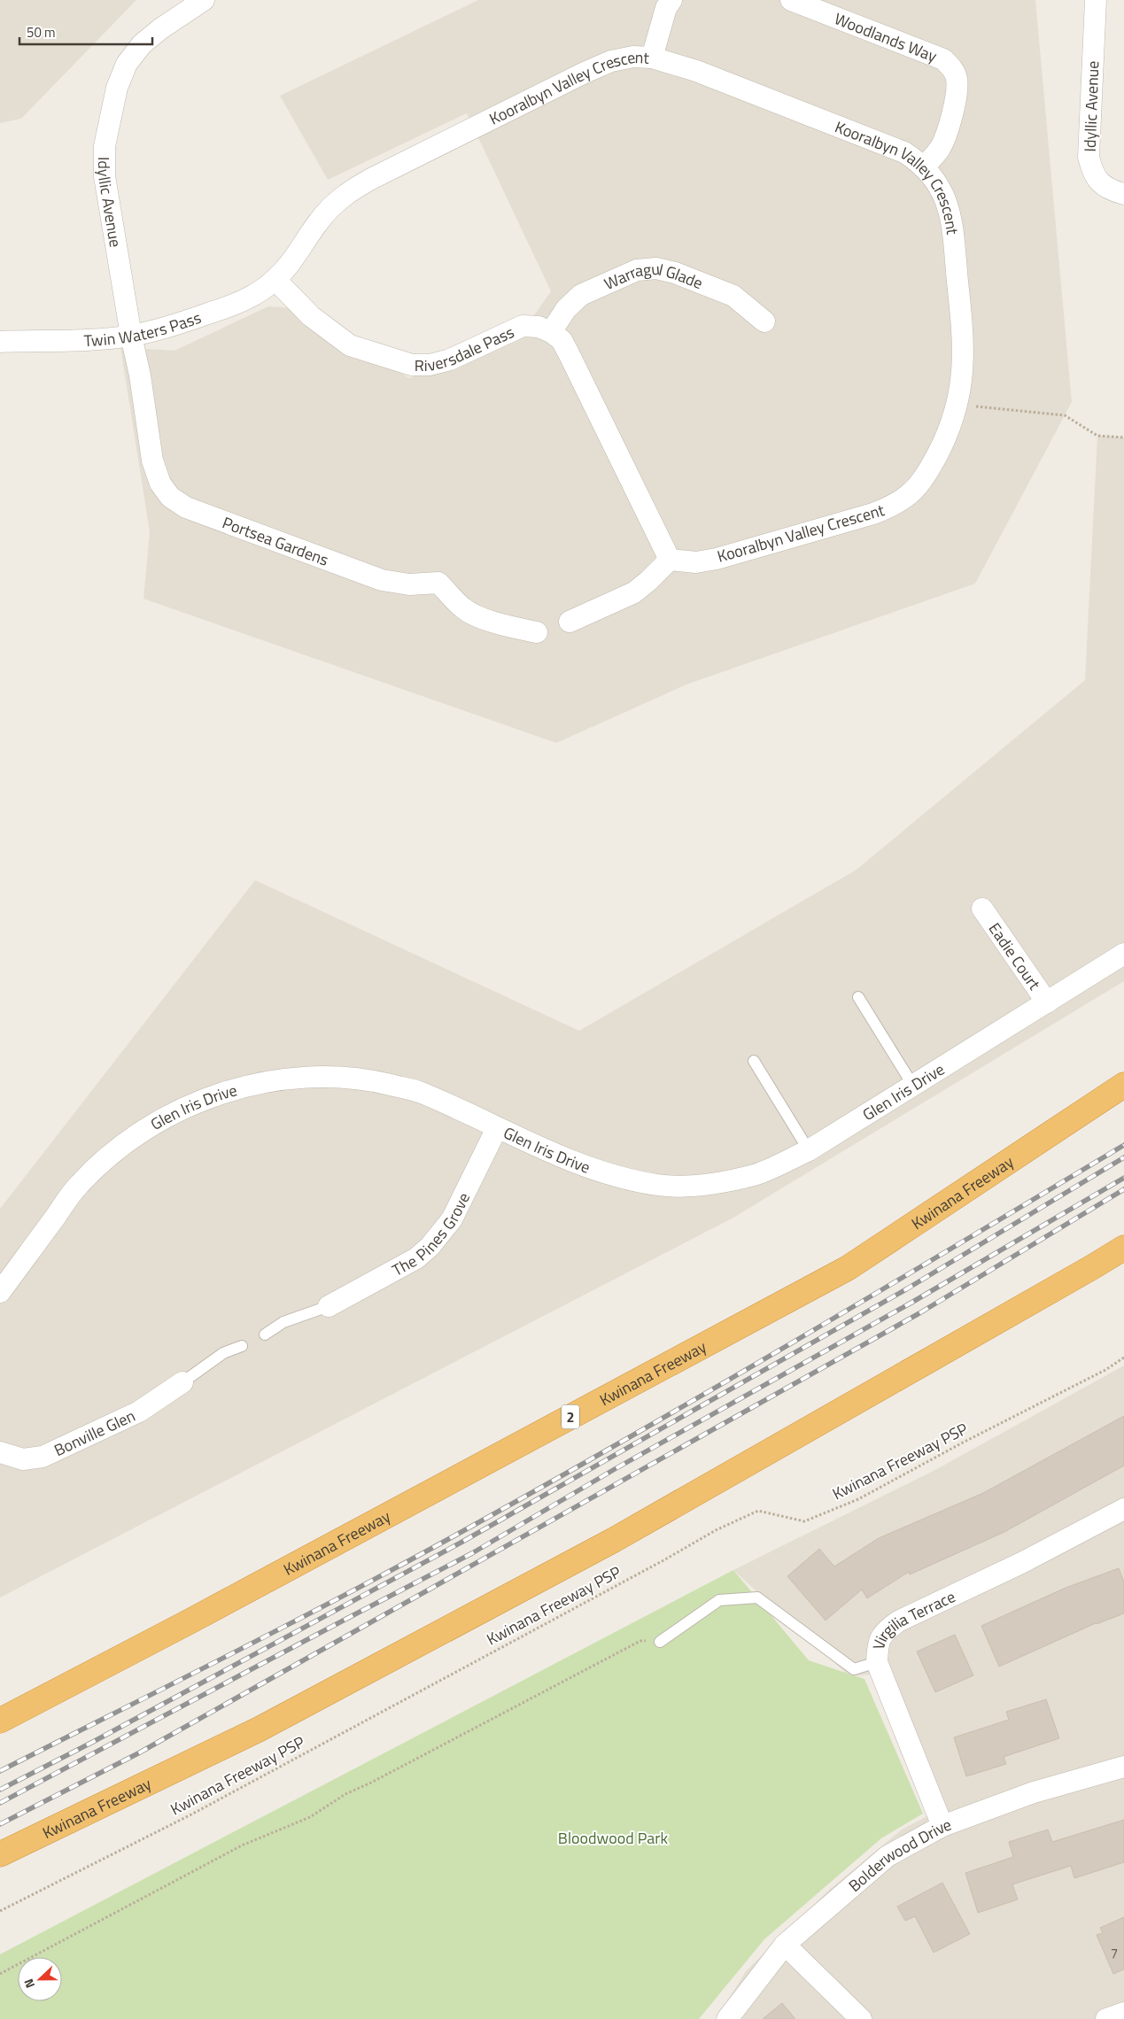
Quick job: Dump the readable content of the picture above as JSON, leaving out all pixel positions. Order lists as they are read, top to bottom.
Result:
{
  "streets": {
    "highway": ["Kwinana Freeway", "2"],
    "street": [
      "Woodlands Way",
      "Kooralbyn Valley Crescent",
      "Idyllic Avenue",
      "Warragul Glade",
      "Twin Waters Pass",
      "Riversdale Pass",
      "Portsea Gardens",
      "Eadie Court",
      "Glen Iris Drive",
      "The Pines Grove",
      "Bonville Glen",
      "Virgilia Terrace",
      "Bolderwood Drive"
    ],
    "path": ["Kwinana Freeway PSP"]
  },
  "crossings": [
    ["Woodlands Way", "Kooralbyn Valley Crescent"],
    ["Kooralbyn Valley Crescent", "Twin Waters Pass"],
    ["Kooralbyn Valley Crescent", "Riversdale Pass"],
    ["Idyllic Avenue", "Twin Waters Pass"],
    ["Idyllic Avenue", "Portsea Gardens"],
    ["Warragul Glade", "Riversdale Pass"],
    ["Twin Waters Pass", "Riversdale Pass"],
    ["Twin Waters Pass", "Portsea Gardens"],
    ["Eadie Court", "Glen Iris Drive"],
    ["Glen Iris Drive", "The Pines Grove"],
    ["Virgilia Terrace", "Bolderwood Drive"]
  ],
  "parks": ["Bloodwood Park"],
  "house_numbers": ["7"],
  "scale_bar": "50 m",
  "north": "left"
}
